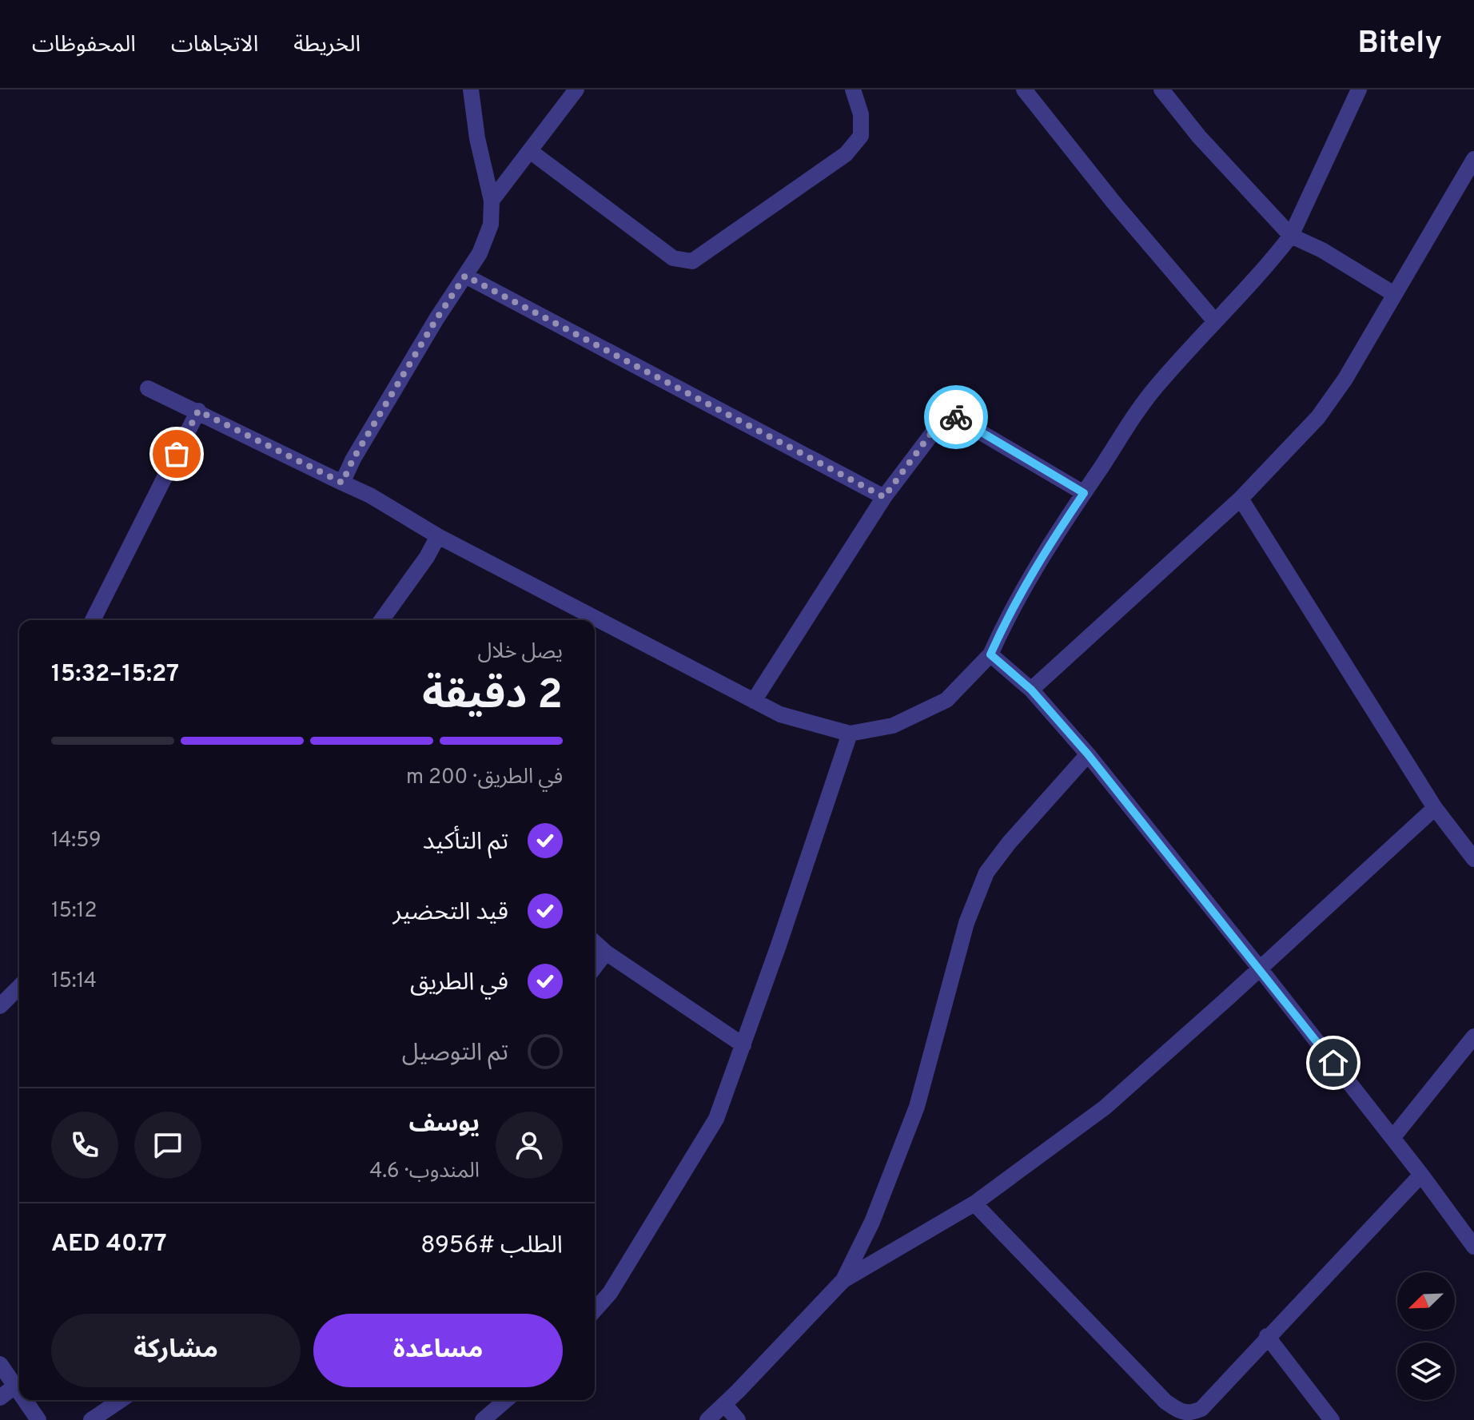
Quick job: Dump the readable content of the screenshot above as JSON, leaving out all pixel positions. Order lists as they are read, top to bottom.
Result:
{
  "north": "bottom left",
  "page": {
    "header": "Bitely",
    "nav": ["الخريطة", "الاتجاهات", "المحفوظات"],
    "heading": ["2 دقيقة", "يصل خلال", "15:27–15:32"],
    "panel": [
      "يوسف",
      "المندوب · 4.6",
      "الطلب #8956",
      "AED 40.77"
    ],
    "bar": "في الطريق · 200 m",
    "list": [
      ["تم التأكيد", "14:59"],
      ["قيد التحضير", "15:12"],
      ["في الطريق", "15:14"],
      "تم التوصيل"
    ],
    "buttons": ["مساعدة", "مشاركة"]
  }
}
